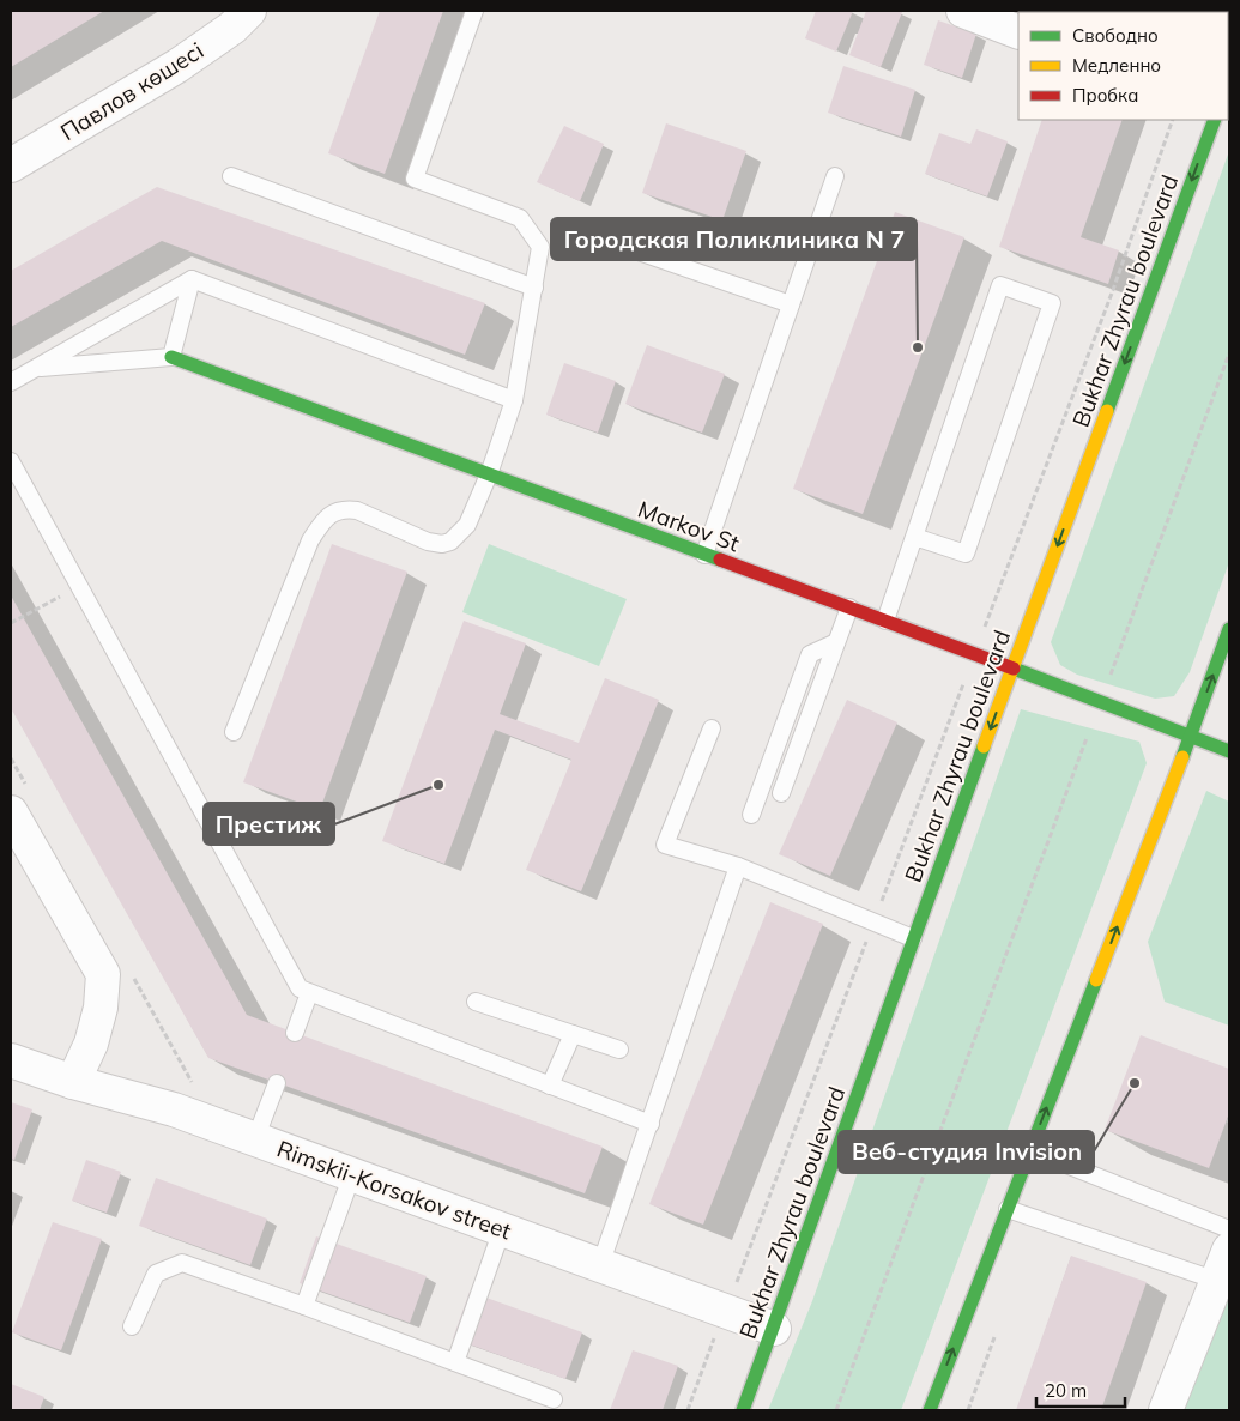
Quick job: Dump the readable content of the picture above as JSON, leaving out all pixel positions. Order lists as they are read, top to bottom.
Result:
{
  "streets": {
    "street": [
      "Павлов көшесі",
      "Bukhar Zhyrau boulevard",
      "Markov St",
      "Rimskii-Korsakov street"
    ]
  },
  "crossings": [
    ["Bukhar Zhyrau boulevard", "Markov St"],
    ["Bukhar Zhyrau boulevard", "Rimskii-Korsakov street"]
  ],
  "one_way": ["Bukhar Zhyrau boulevard"],
  "places": ["Городская Поликлиника N 7", "Престиж", "Веб-студия Invision"],
  "legend": ["Свободно", "Медленно", "Пробка"],
  "scale_bar": "20 m"
}
